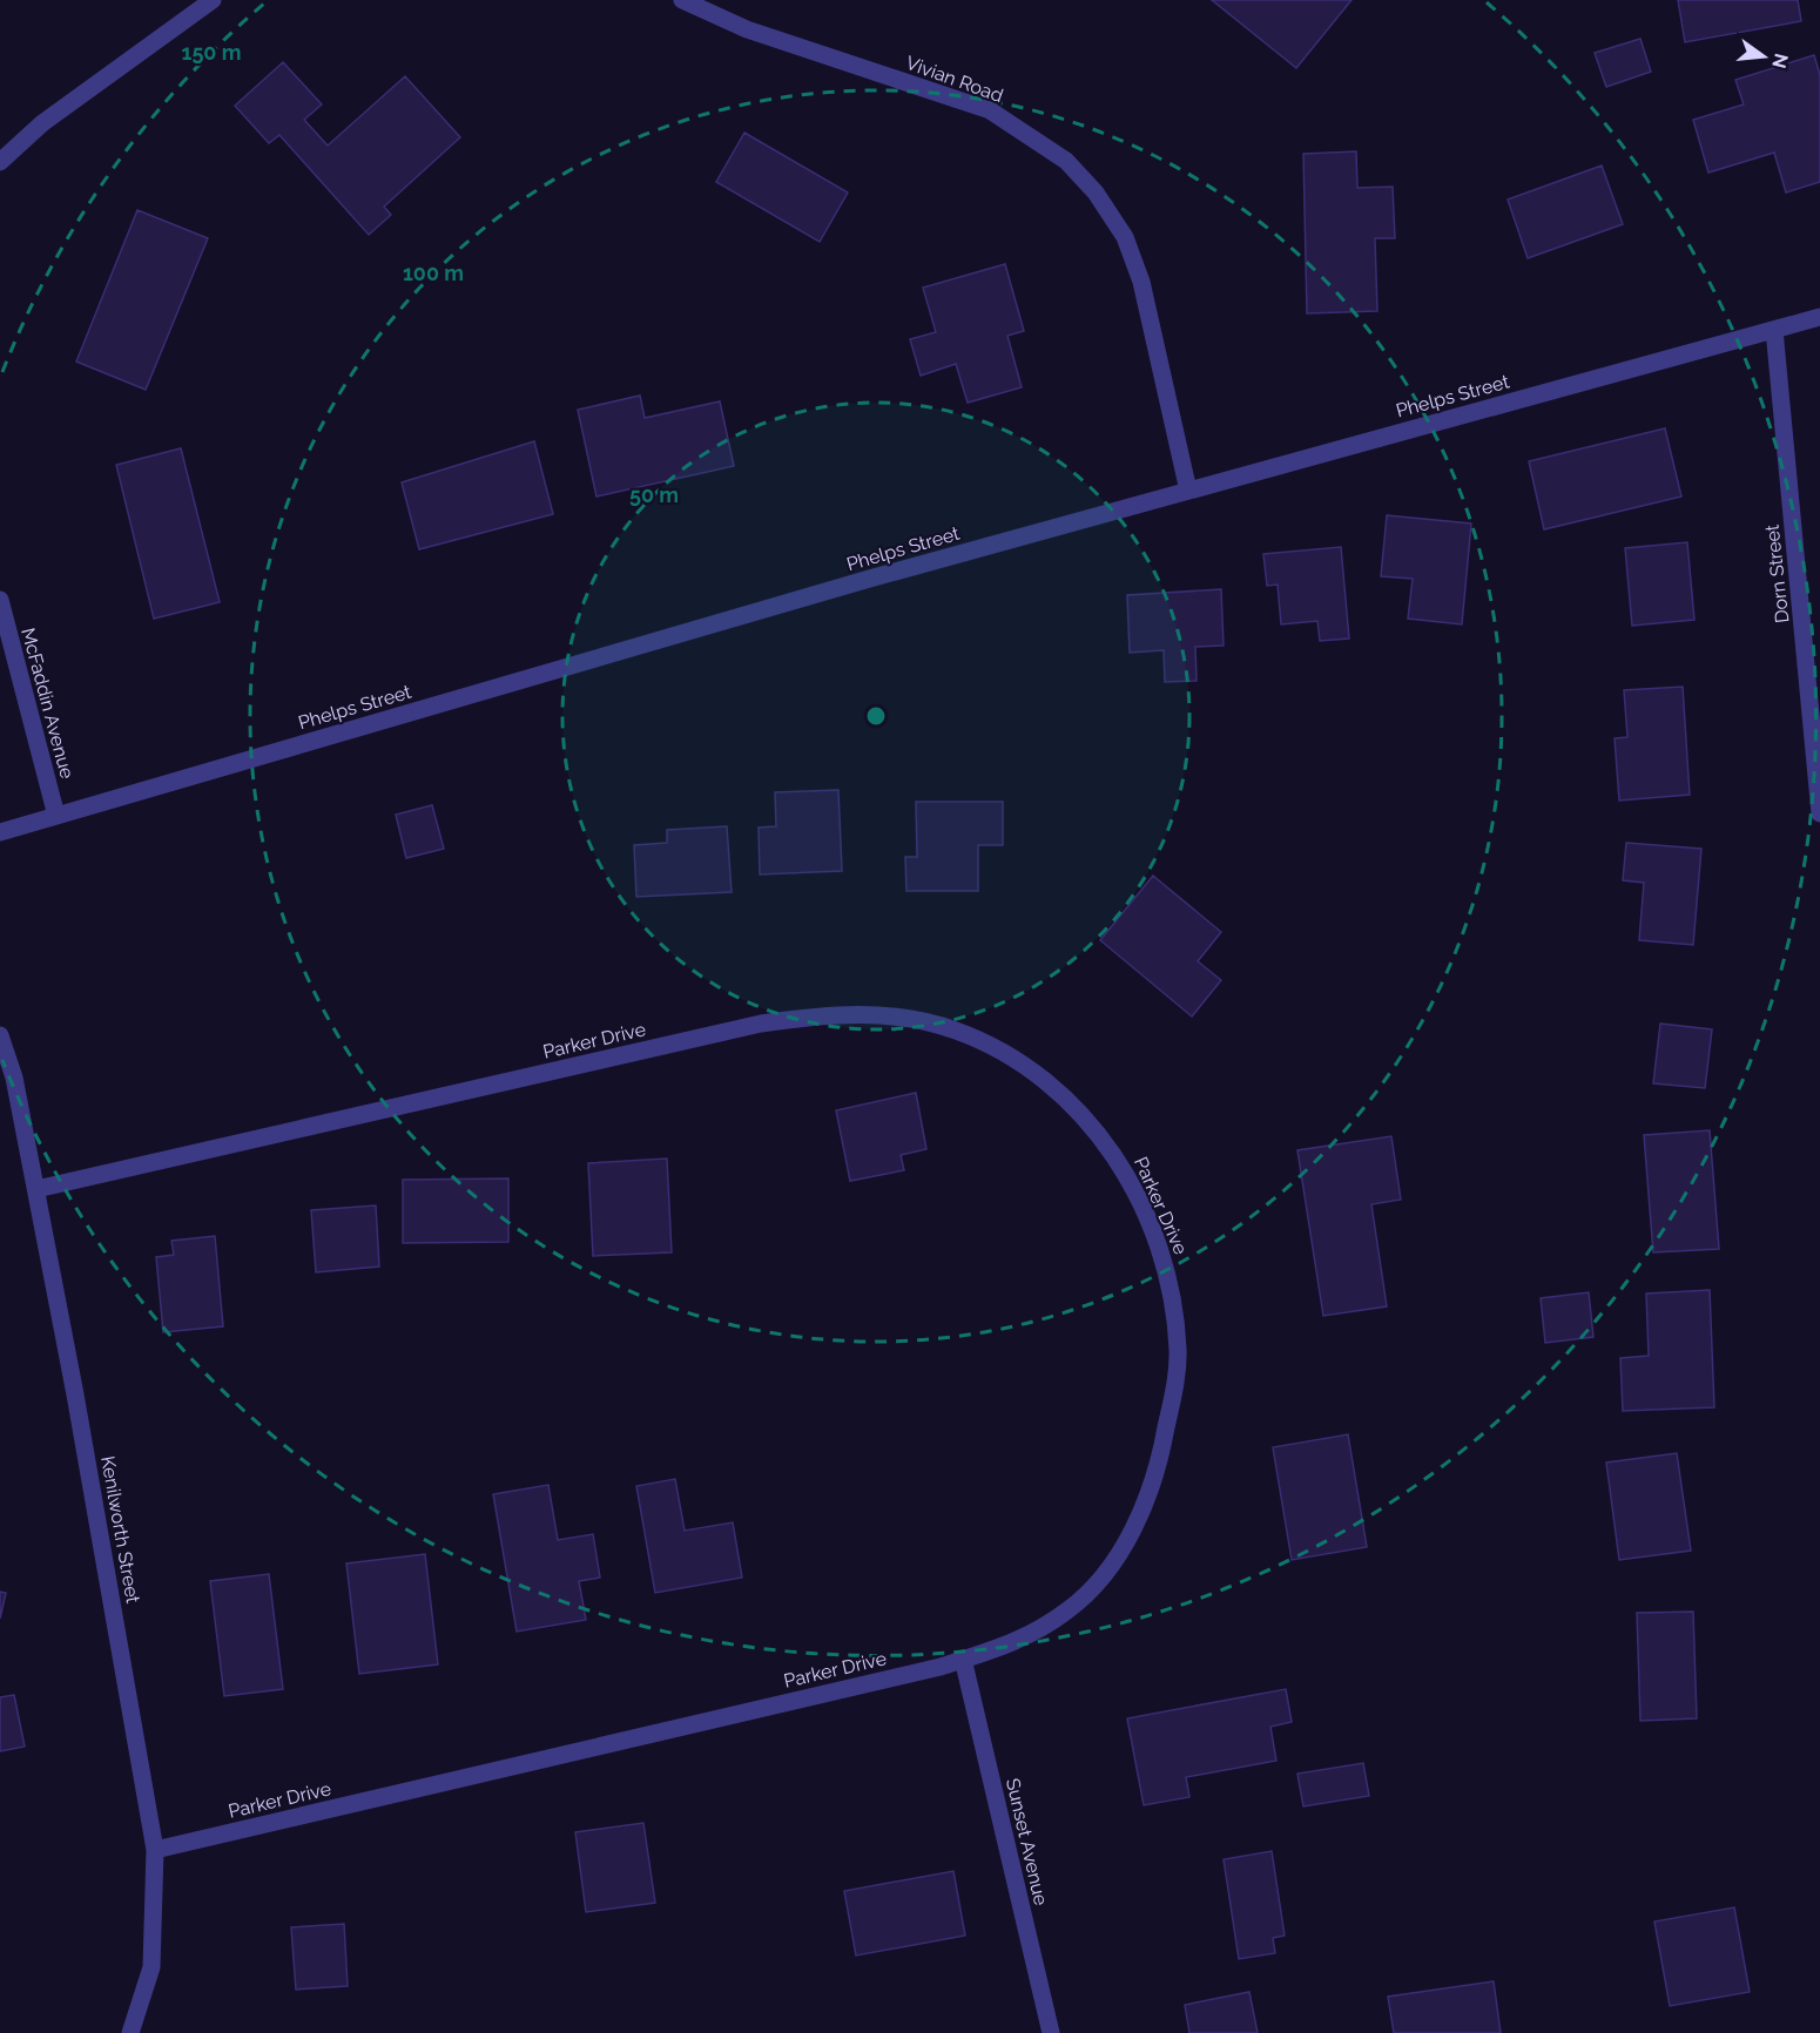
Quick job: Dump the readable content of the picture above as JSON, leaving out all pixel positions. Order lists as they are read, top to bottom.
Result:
{
  "streets": {
    "street": [
      "Vivian Road",
      "Phelps Street",
      "Dorn Street",
      "McFaddin Avenue",
      "Parker Drive",
      "Kenilworth Street",
      "Sunset Avenue"
    ]
  },
  "crossings": [
    ["Vivian Road", "Phelps Street"],
    ["Phelps Street", "Dorn Street"],
    ["Phelps Street", "McFaddin Avenue"],
    ["Parker Drive", "Kenilworth Street"],
    ["Parker Drive", "Sunset Avenue"]
  ],
  "north": "right",
  "rings": ["150 m", "100 m", "50 m"]
}
